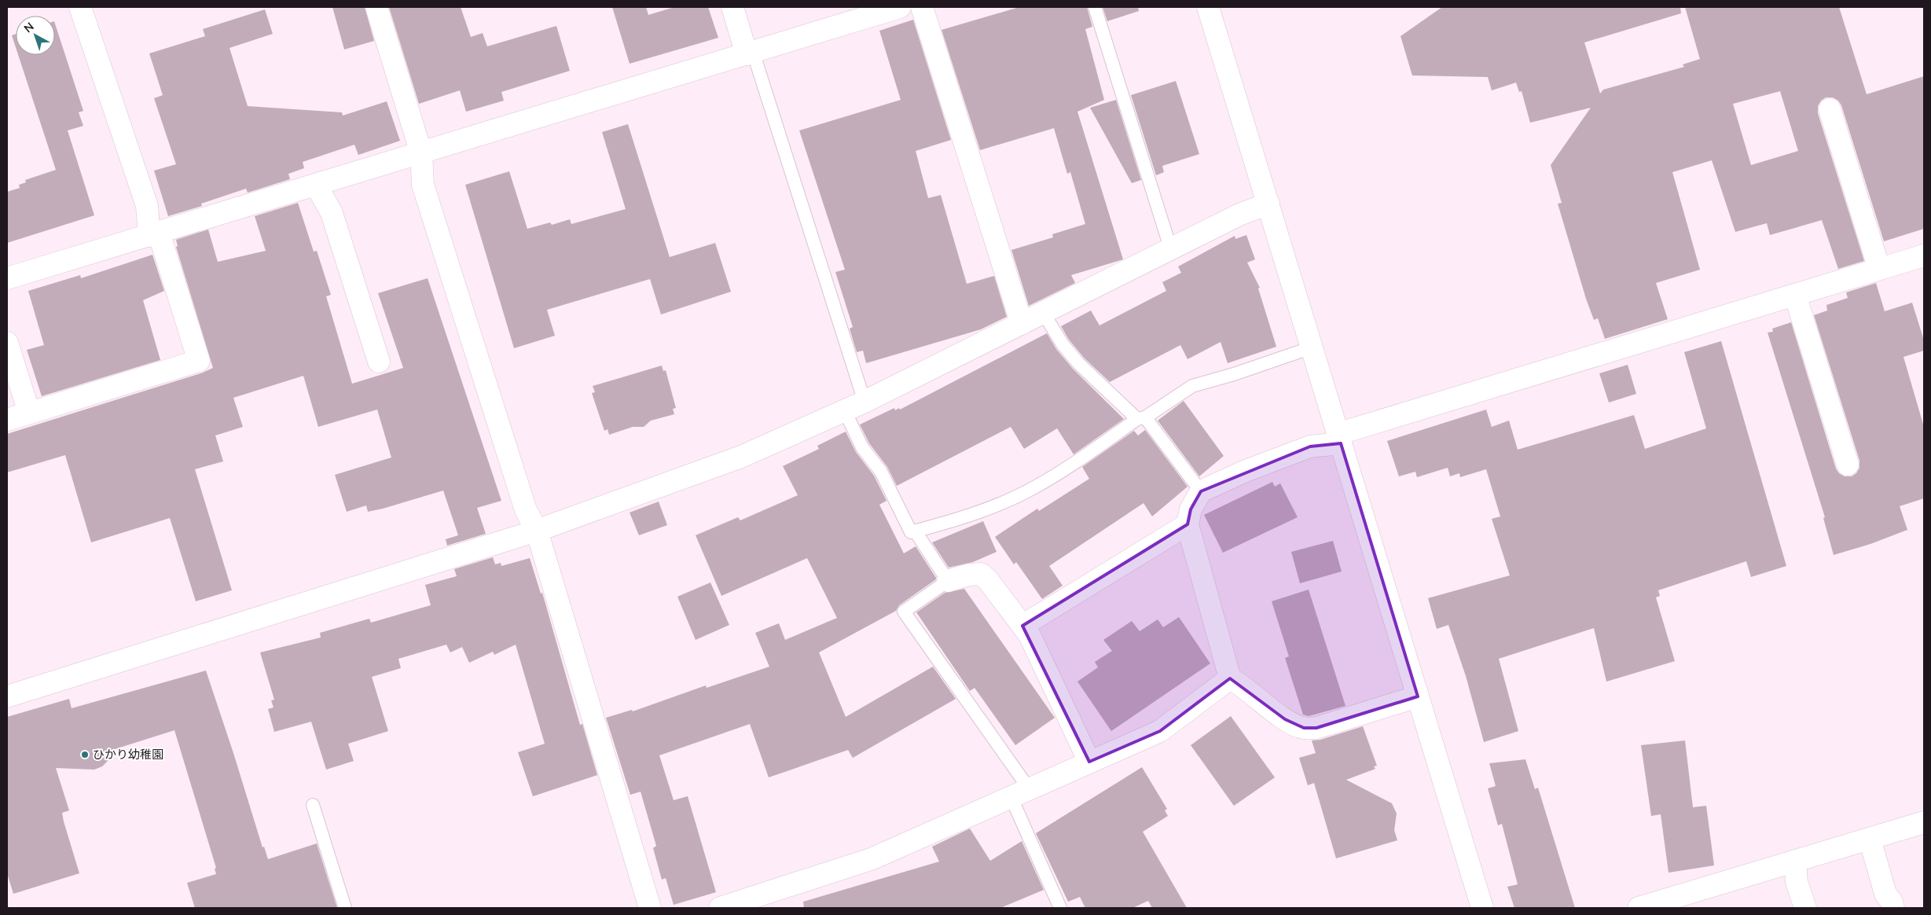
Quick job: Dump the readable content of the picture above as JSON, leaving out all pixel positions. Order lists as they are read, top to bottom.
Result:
{
  "places": ["ひかり幼稚園"],
  "north": "top left"
}
